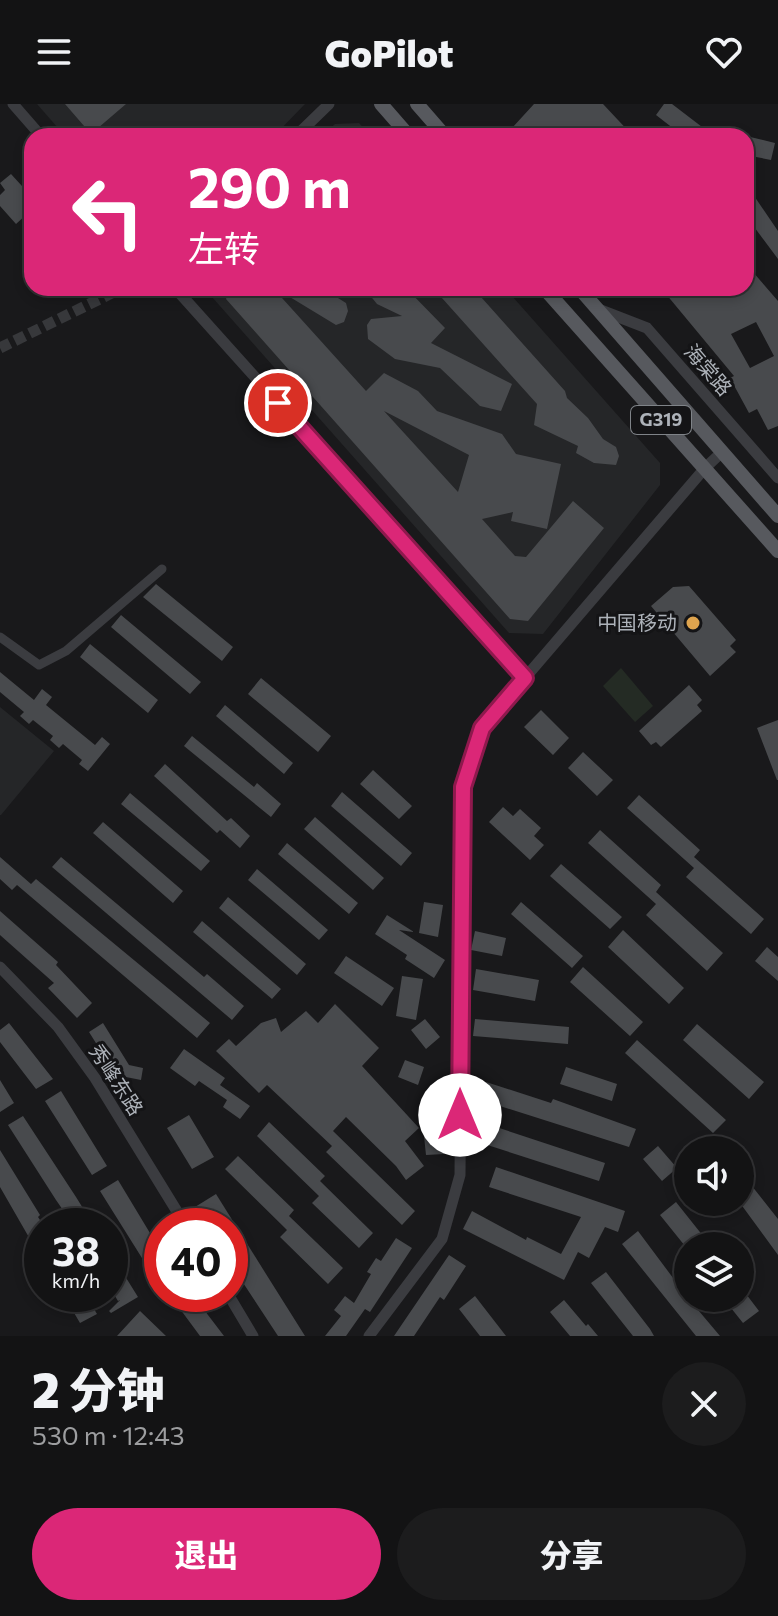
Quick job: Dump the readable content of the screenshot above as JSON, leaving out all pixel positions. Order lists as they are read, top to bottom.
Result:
{
  "streets": {
    "main road": ["G319"],
    "street": ["海棠路", "秀峰东路"]
  },
  "crossings": [
    ["海棠路", "G319"]
  ],
  "places": ["中国移动"],
  "page": {
    "header": "GoPilot",
    "turn": ["290 m", "左转"],
    "speed": "38 km/h",
    "limit": "40",
    "heading": ["2 分钟", "530 m · 12:43"],
    "buttons": ["退出", "分享"]
  }
}
